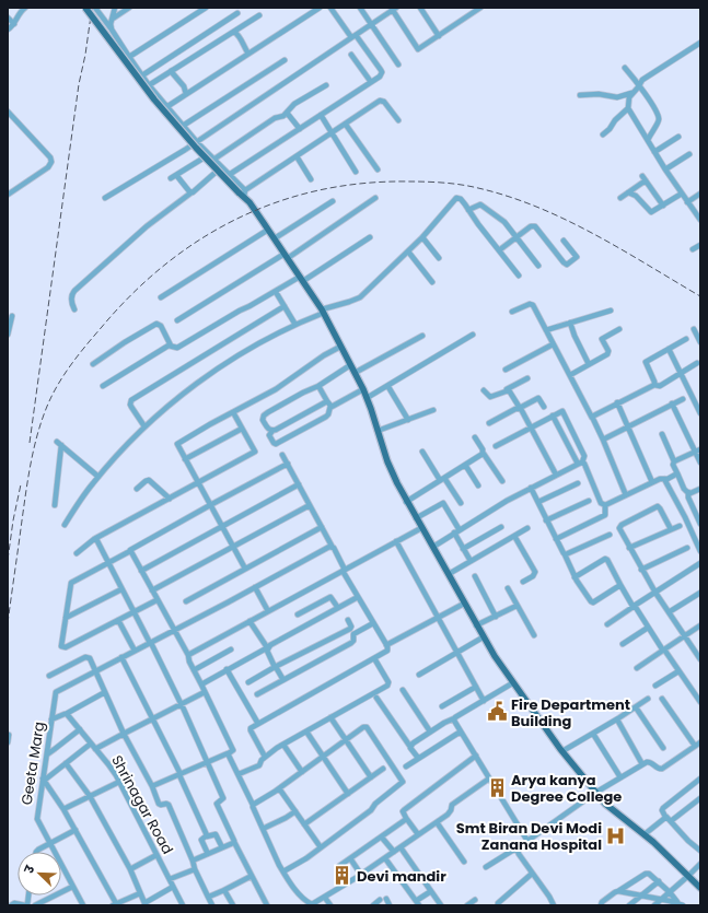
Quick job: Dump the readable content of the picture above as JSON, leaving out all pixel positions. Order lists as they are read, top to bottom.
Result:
{
  "streets": {
    "street": ["Geeta Marg", "Shrinagar Road"]
  },
  "places": {
    "public building": ["Fire Department Building"],
    "building": ["Arya kanya Degree College", "Devi mandir"],
    "hospital": ["Smt Biran Devi Modi Zanana Hospital"]
  },
  "north": "top left"
}
